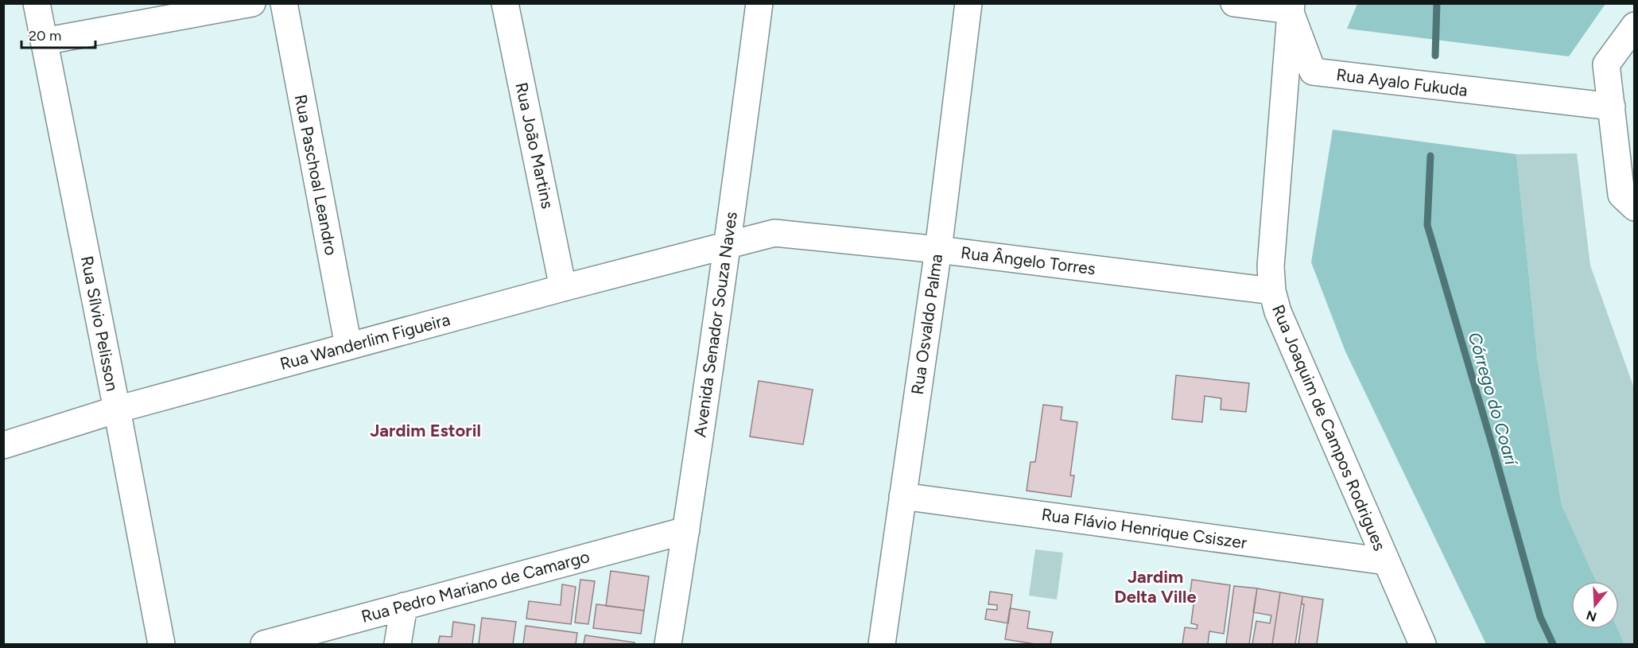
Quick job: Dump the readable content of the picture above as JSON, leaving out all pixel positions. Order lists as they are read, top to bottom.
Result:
{
  "streets": {
    "street": [
      "Rua Ayalo Fukuda",
      "Rua João Martins",
      "Rua Paschoal Leandro",
      "Rua Ângelo Torres",
      "Rua Sílvio Pelisson",
      "Avenida Senador Souza Naves",
      "Rua Osvaldo Palma",
      "Rua Wanderlim Figueira",
      "Rua Joaquim de Campos Rodrigues",
      "Rua Flávio Henrique Csiszer",
      "Rua Pedro Mariano de Camargo"
    ]
  },
  "crossings": [
    ["Rua Ayalo Fukuda", "Rua Joaquim de Campos Rodrigues"],
    ["Rua João Martins", "Rua Wanderlim Figueira"],
    ["Rua Paschoal Leandro", "Rua Wanderlim Figueira"],
    ["Rua Ângelo Torres", "Avenida Senador Souza Naves"],
    ["Rua Ângelo Torres", "Rua Osvaldo Palma"],
    ["Rua Ângelo Torres", "Rua Wanderlim Figueira"],
    ["Rua Ângelo Torres", "Rua Joaquim de Campos Rodrigues"],
    ["Rua Sílvio Pelisson", "Rua Wanderlim Figueira"],
    ["Avenida Senador Souza Naves", "Rua Wanderlim Figueira"],
    ["Avenida Senador Souza Naves", "Rua Pedro Mariano de Camargo"],
    ["Rua Osvaldo Palma", "Rua Flávio Henrique Csiszer"],
    ["Rua Joaquim de Campos Rodrigues", "Rua Flávio Henrique Csiszer"]
  ],
  "districts": ["Jardim Estoril", "Jardim Delta Ville"],
  "water": ["Córrego do Coarí"],
  "scale_bar": "20 m",
  "north": "bottom"
}
